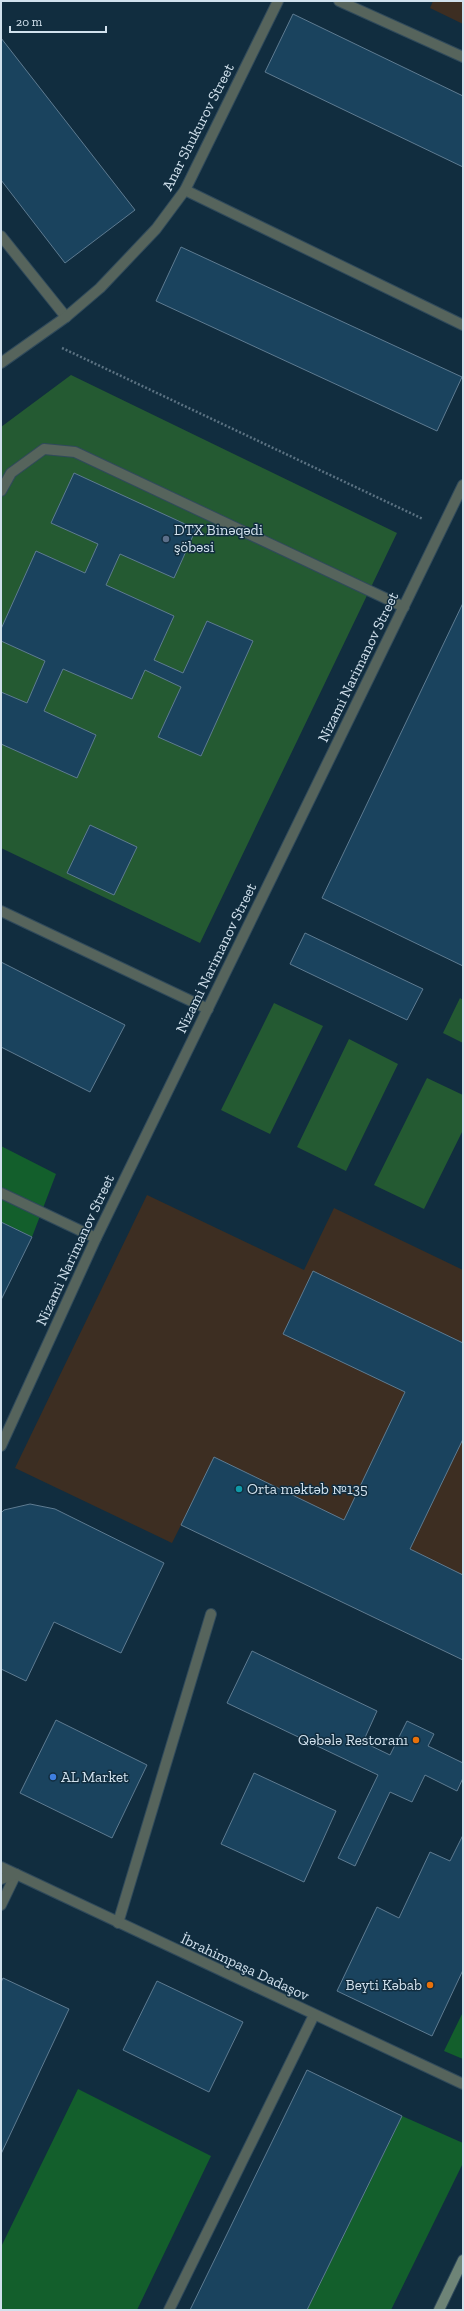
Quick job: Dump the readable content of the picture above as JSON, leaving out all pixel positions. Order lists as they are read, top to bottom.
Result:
{
  "streets": {
    "street": ["Anar Shukurov Street", "Nizami Narimanov Street", "İbrahimpaşa Dadaşov"]
  },
  "places": [
    "DTX Binəqədi şöbəsi",
    "Orta məktəb №135",
    "Qəbələ Restoranı",
    "AL Market",
    "Beyti Kəbab"
  ],
  "scale_bar": "20 m"
}
